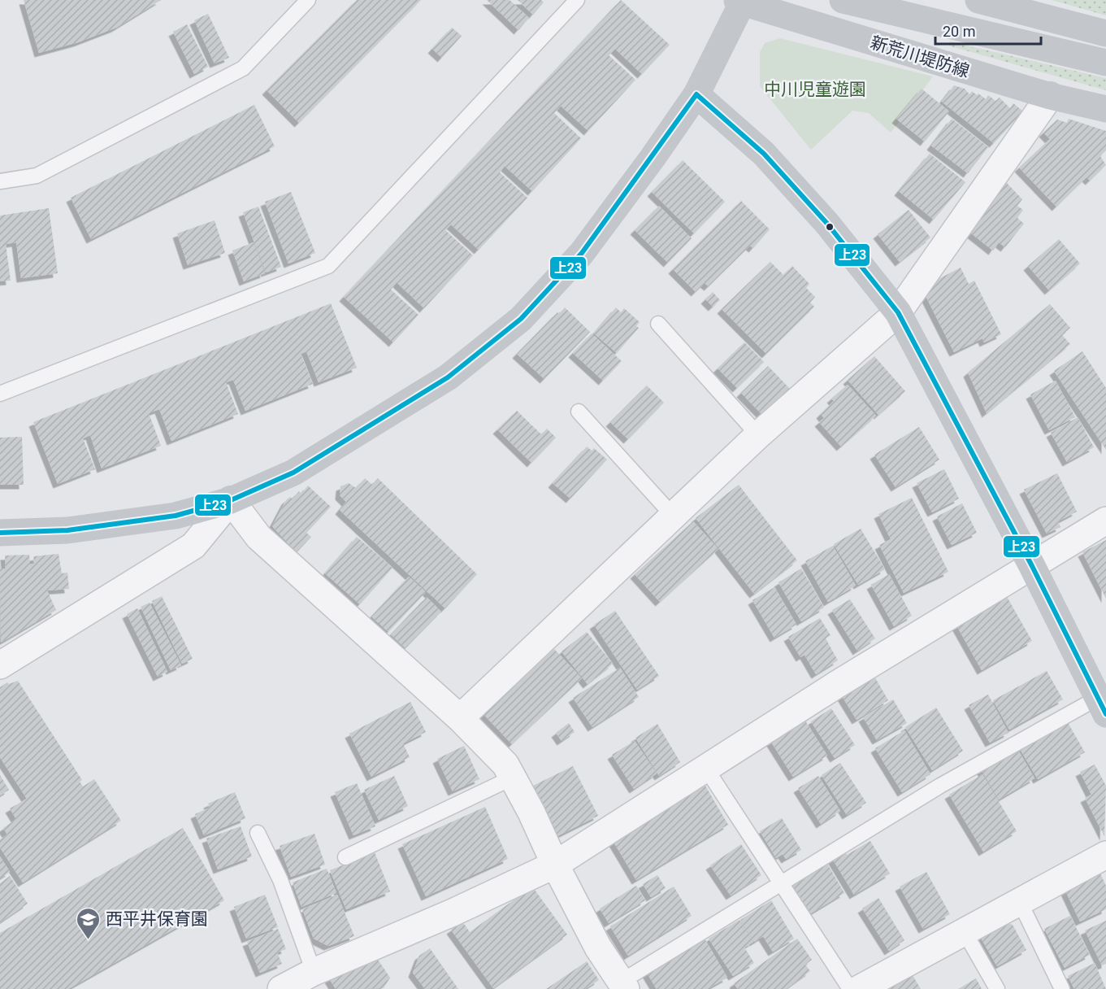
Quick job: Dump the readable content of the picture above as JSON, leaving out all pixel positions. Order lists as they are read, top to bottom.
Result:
{
  "streets": {
    "street": ["新荒川堤防線"]
  },
  "parks": ["中川児童遊園"],
  "places": {
    "school or university": ["西平井保育園"]
  },
  "lines": ["transit line 上23"],
  "scale_bar": "20 m"
}
